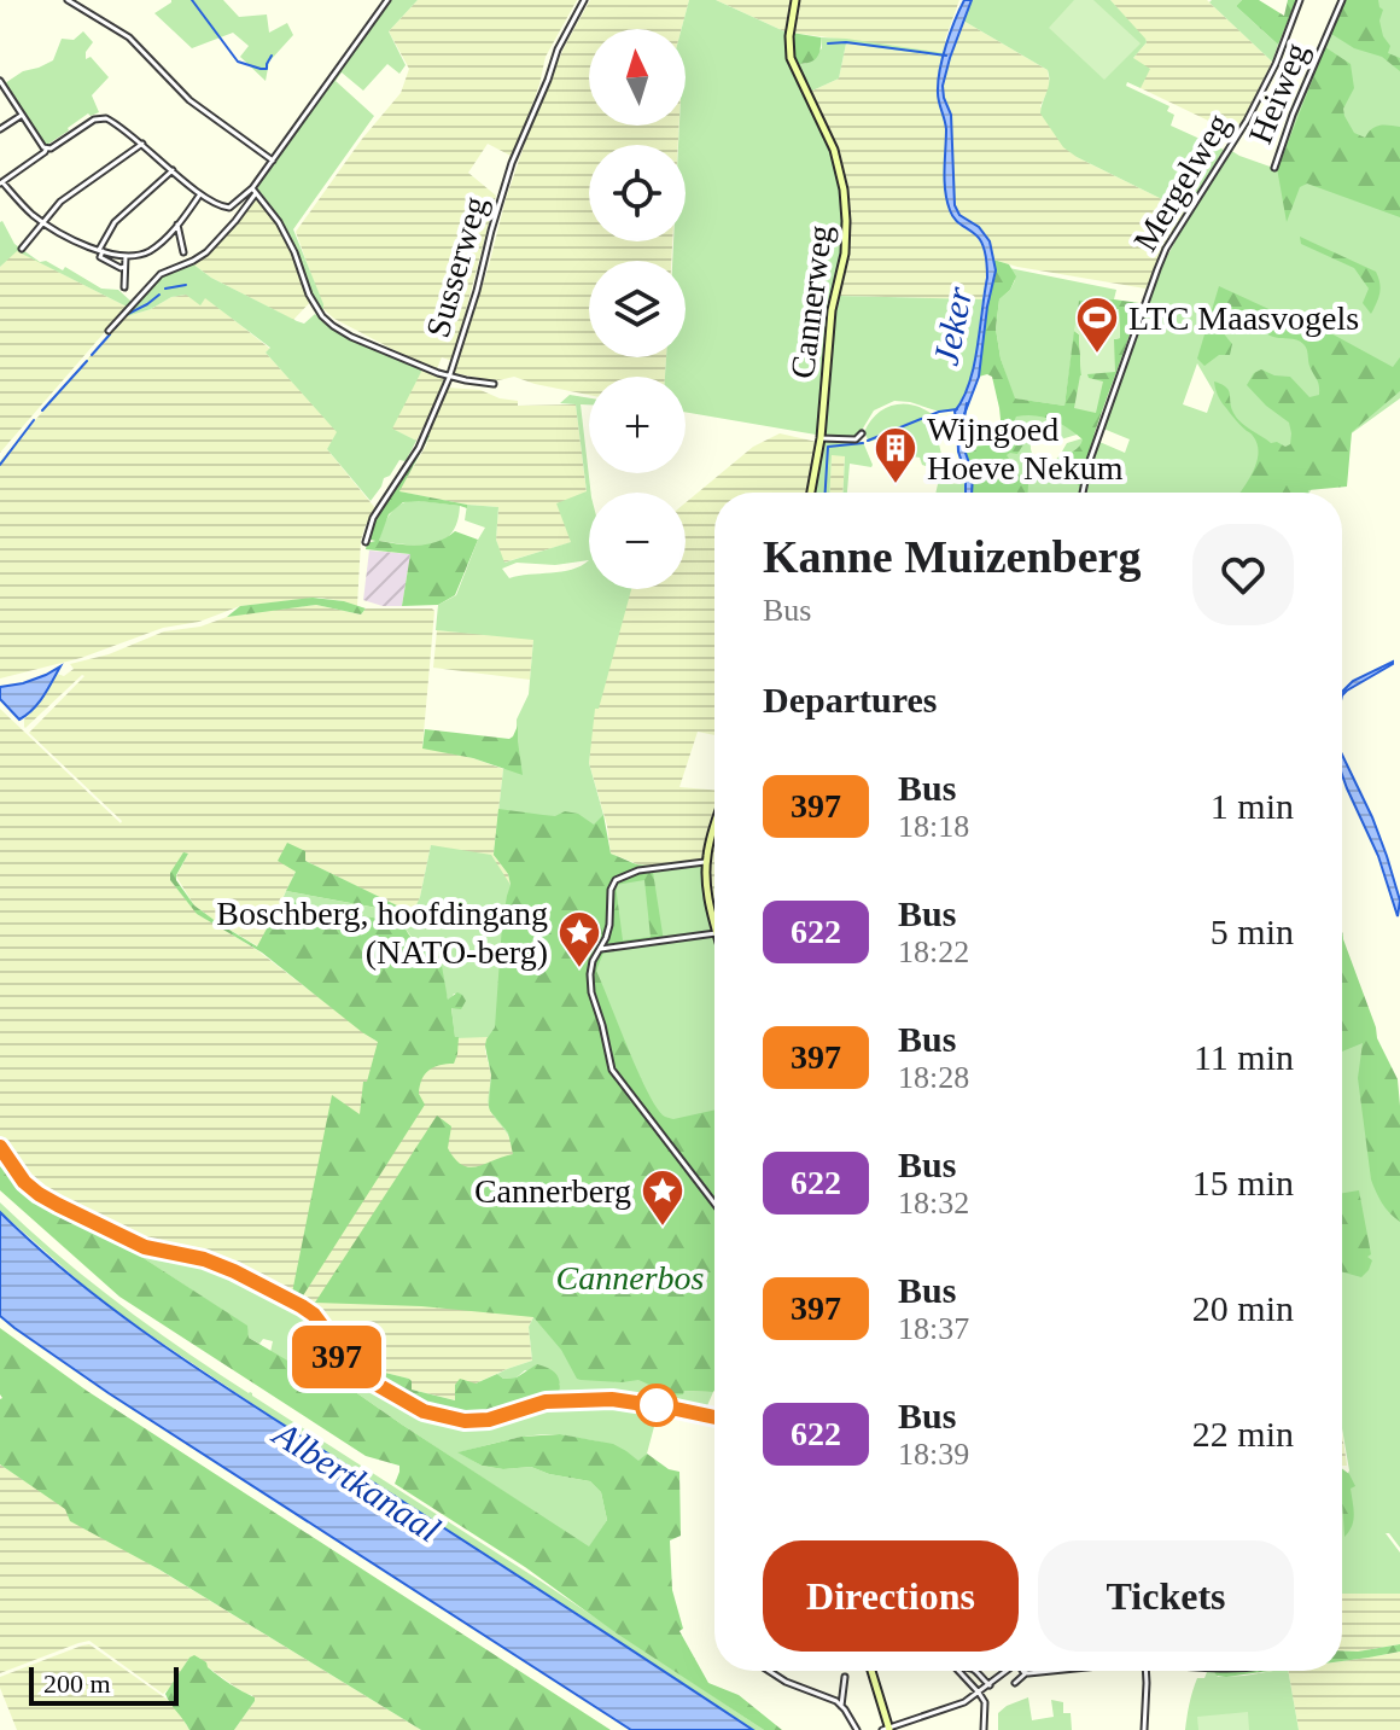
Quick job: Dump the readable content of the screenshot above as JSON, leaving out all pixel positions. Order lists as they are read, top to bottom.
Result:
{
  "streets": {
    "main road": ["Cannerweg"],
    "street": ["Heiweg", "Mergelweg", "Susserweg"]
  },
  "water": ["Jeker", "Albertkanaal"],
  "parks": ["Cannerbos"],
  "places": {
    "sports": ["LTC Maasvogels"],
    "building": ["Wijngoed Hoeve Nekum"],
    "place": ["Boschberg, hoofdingang (NATO-berg)", "Cannerberg"]
  },
  "lines": ["bus line 397"],
  "scale_bar": "200 m",
  "north": "top",
  "page": {
    "on_map": "397",
    "map_buttons": ["+", "−"],
    "heading": [
      ["Kanne Muizenberg", "Bus"],
      "Departures"
    ],
    "list": [
      {
        "mark": "397",
        "name": "Bus",
        "note": "18:18",
        "value": "1 min"
      },
      {
        "mark": "622",
        "name": "Bus",
        "note": "18:22",
        "value": "5 min"
      },
      {
        "mark": "397",
        "name": "Bus",
        "note": "18:28",
        "value": "11 min"
      },
      {
        "mark": "622",
        "name": "Bus",
        "note": "18:32",
        "value": "15 min"
      },
      {
        "mark": "397",
        "name": "Bus",
        "note": "18:37",
        "value": "20 min"
      },
      {
        "mark": "622",
        "name": "Bus",
        "note": "18:39",
        "value": "22 min"
      }
    ],
    "buttons": ["Directions", "Tickets"],
    "scale": "200 m"
  }
}
